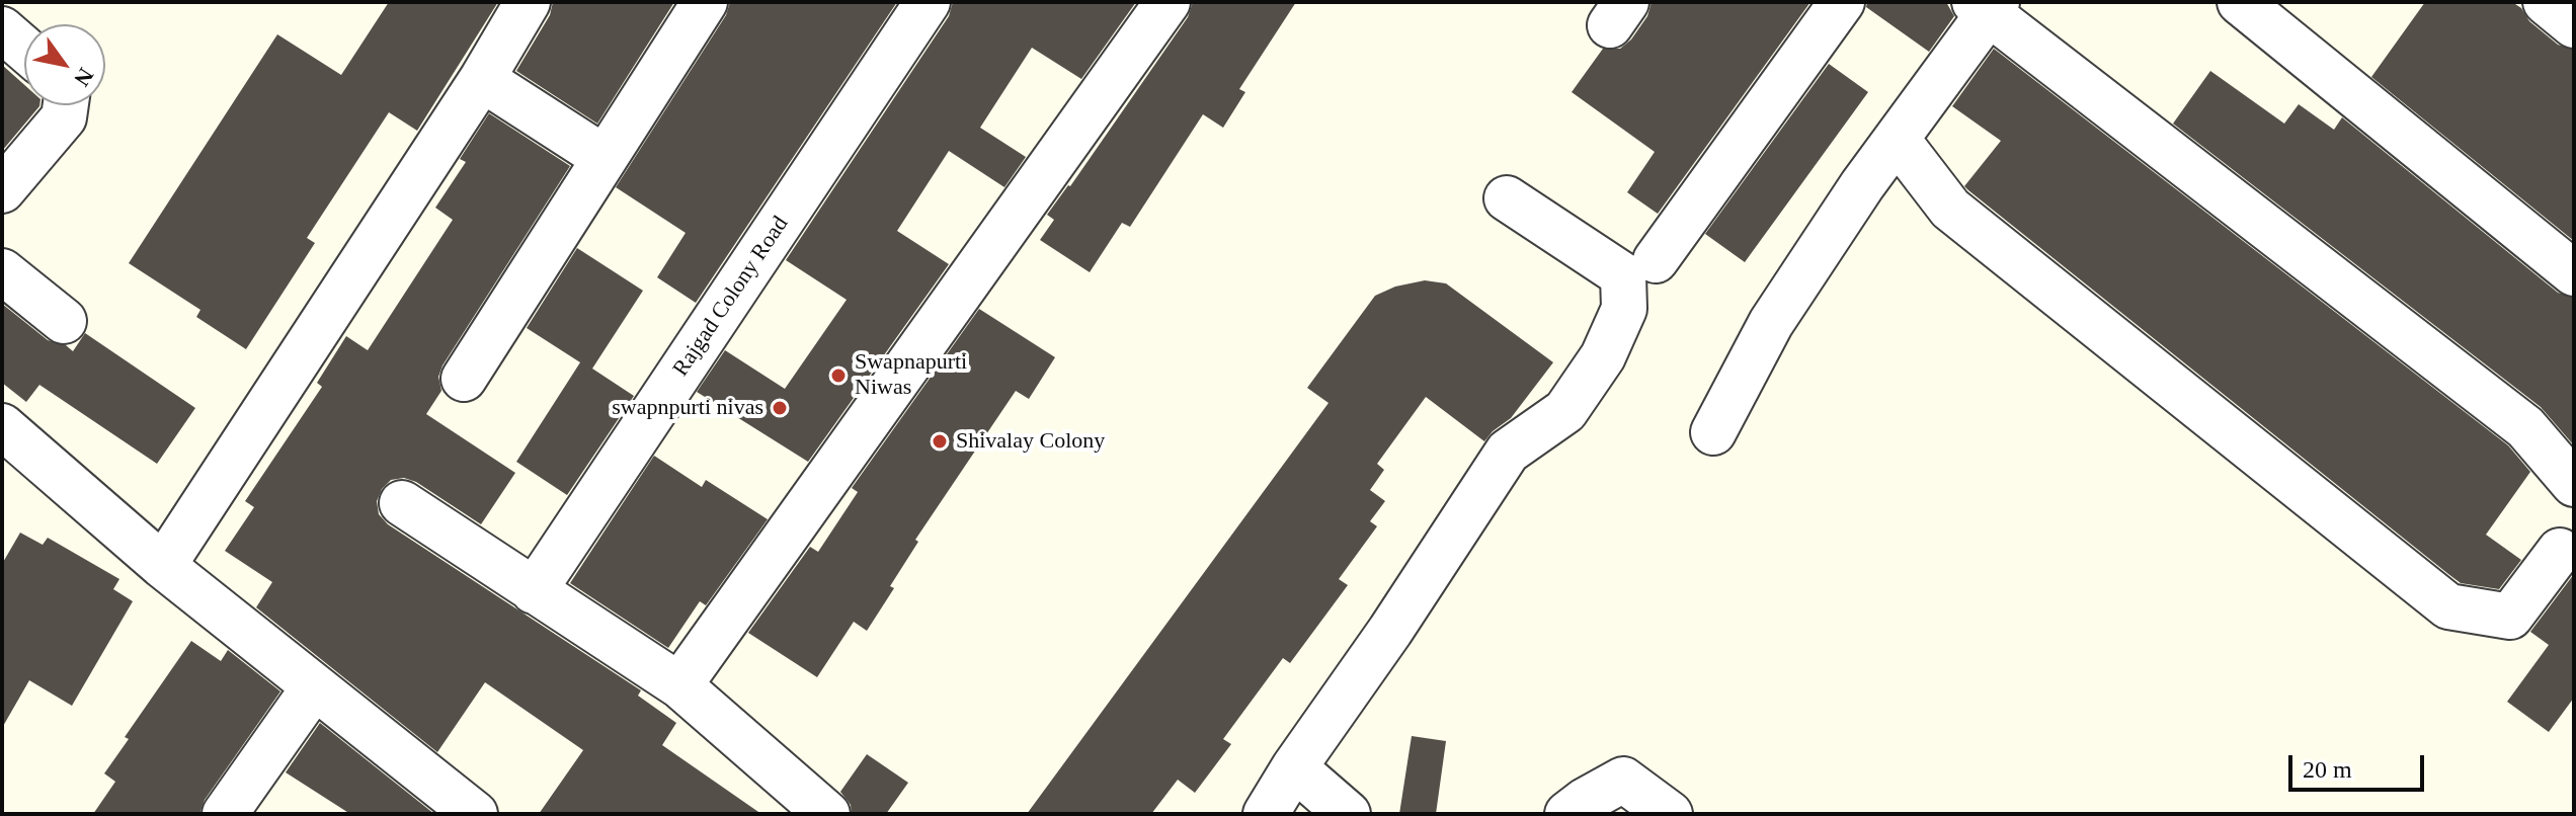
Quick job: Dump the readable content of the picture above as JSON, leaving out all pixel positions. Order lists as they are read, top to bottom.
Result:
{
  "streets": {
    "street": ["Rajgad Colony Road"]
  },
  "places": ["Swapnapurti Niwas", "swapnpurti nivas", "Shivalay Colony"],
  "scale_bar": "20 m",
  "north": "bottom right"
}
